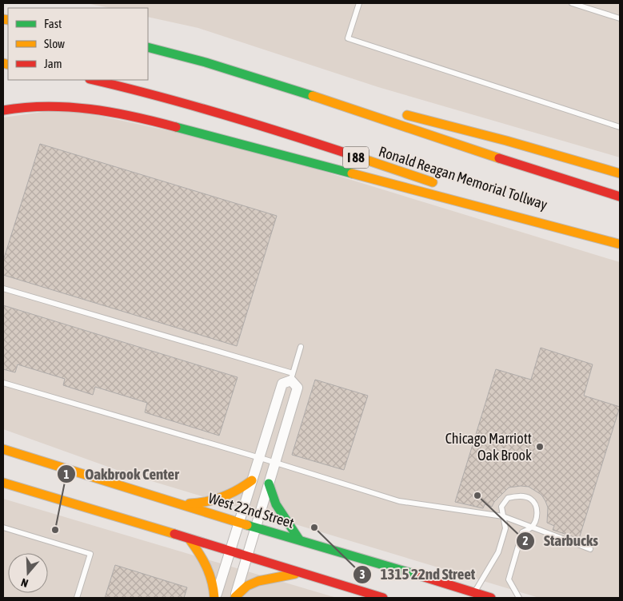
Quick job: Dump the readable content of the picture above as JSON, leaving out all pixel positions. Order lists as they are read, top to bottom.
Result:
{
  "streets": {
    "main road": ["I 88", "Ronald Reagan Memorial Tollway", "West 22nd Street"]
  },
  "places": [
    "Chicago Marriott Oak Brook",
    "Starbucks",
    "1315 22nd Street",
    "Oakbrook Center"
  ],
  "legend": ["Fast", "Slow", "Jam"],
  "north": "bottom"
}
